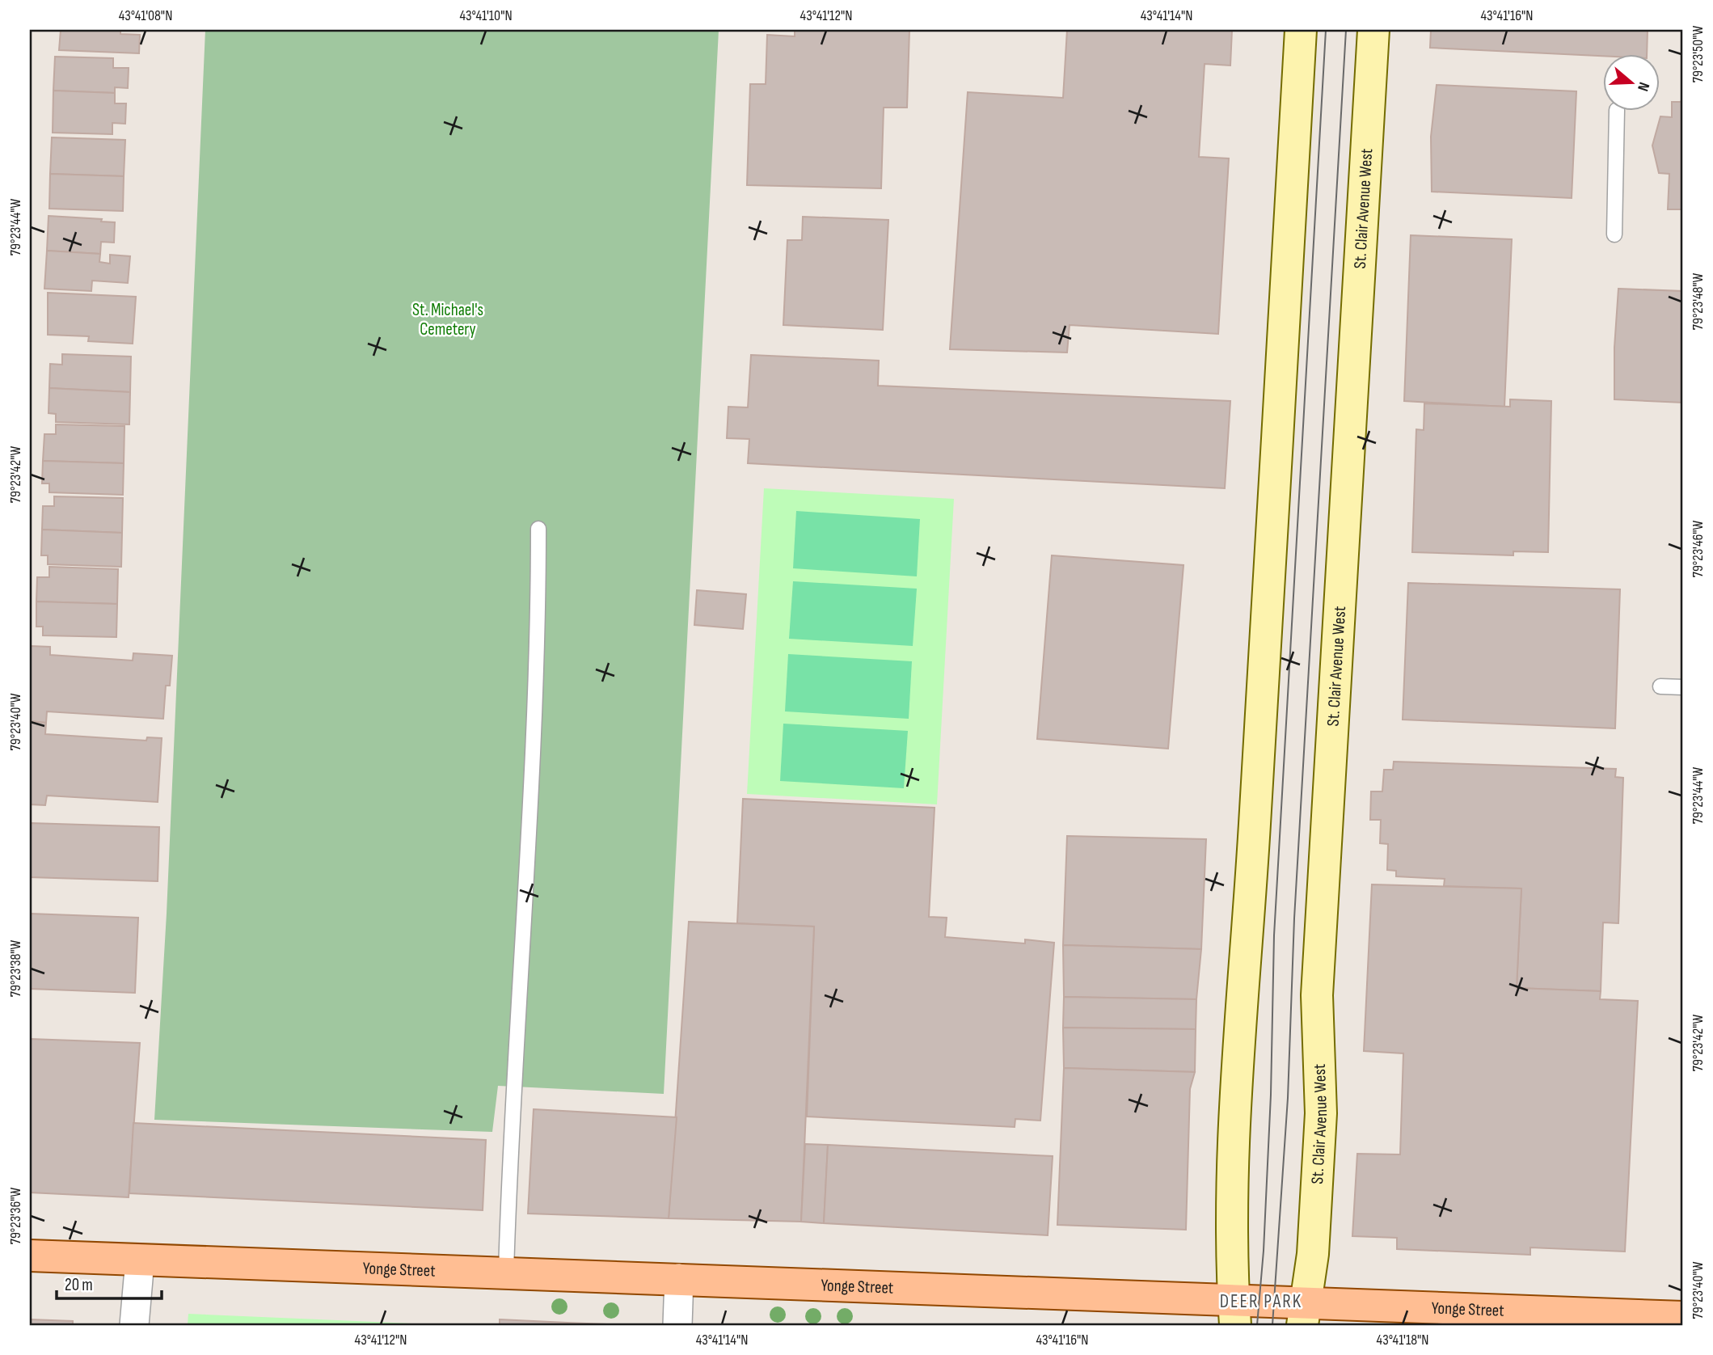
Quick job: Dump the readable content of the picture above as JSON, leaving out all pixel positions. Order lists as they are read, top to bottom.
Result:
{
  "streets": {
    "main road": ["St. Clair Avenue West", "Yonge Street"]
  },
  "crossings": [
    ["St. Clair Avenue West", "Yonge Street"]
  ],
  "districts": ["DEER PARK"],
  "parks": ["St. Michael's Cemetery"],
  "scale_bar": "20 m",
  "north": "right",
  "coordinates": [
    "43°41'08\"N",
    "43°41'10\"N",
    "43°41'12\"N",
    "43°41'14\"N",
    "43°41'16\"N",
    "79°23'50\"W",
    "79°23'44\"W",
    "79°23'48\"W",
    "79°23'42\"W",
    "79°23'46\"W",
    "79°23'40\"W",
    "79°23'38\"W",
    "79°23'36\"W",
    "43°41'18\"N"
  ]
}
